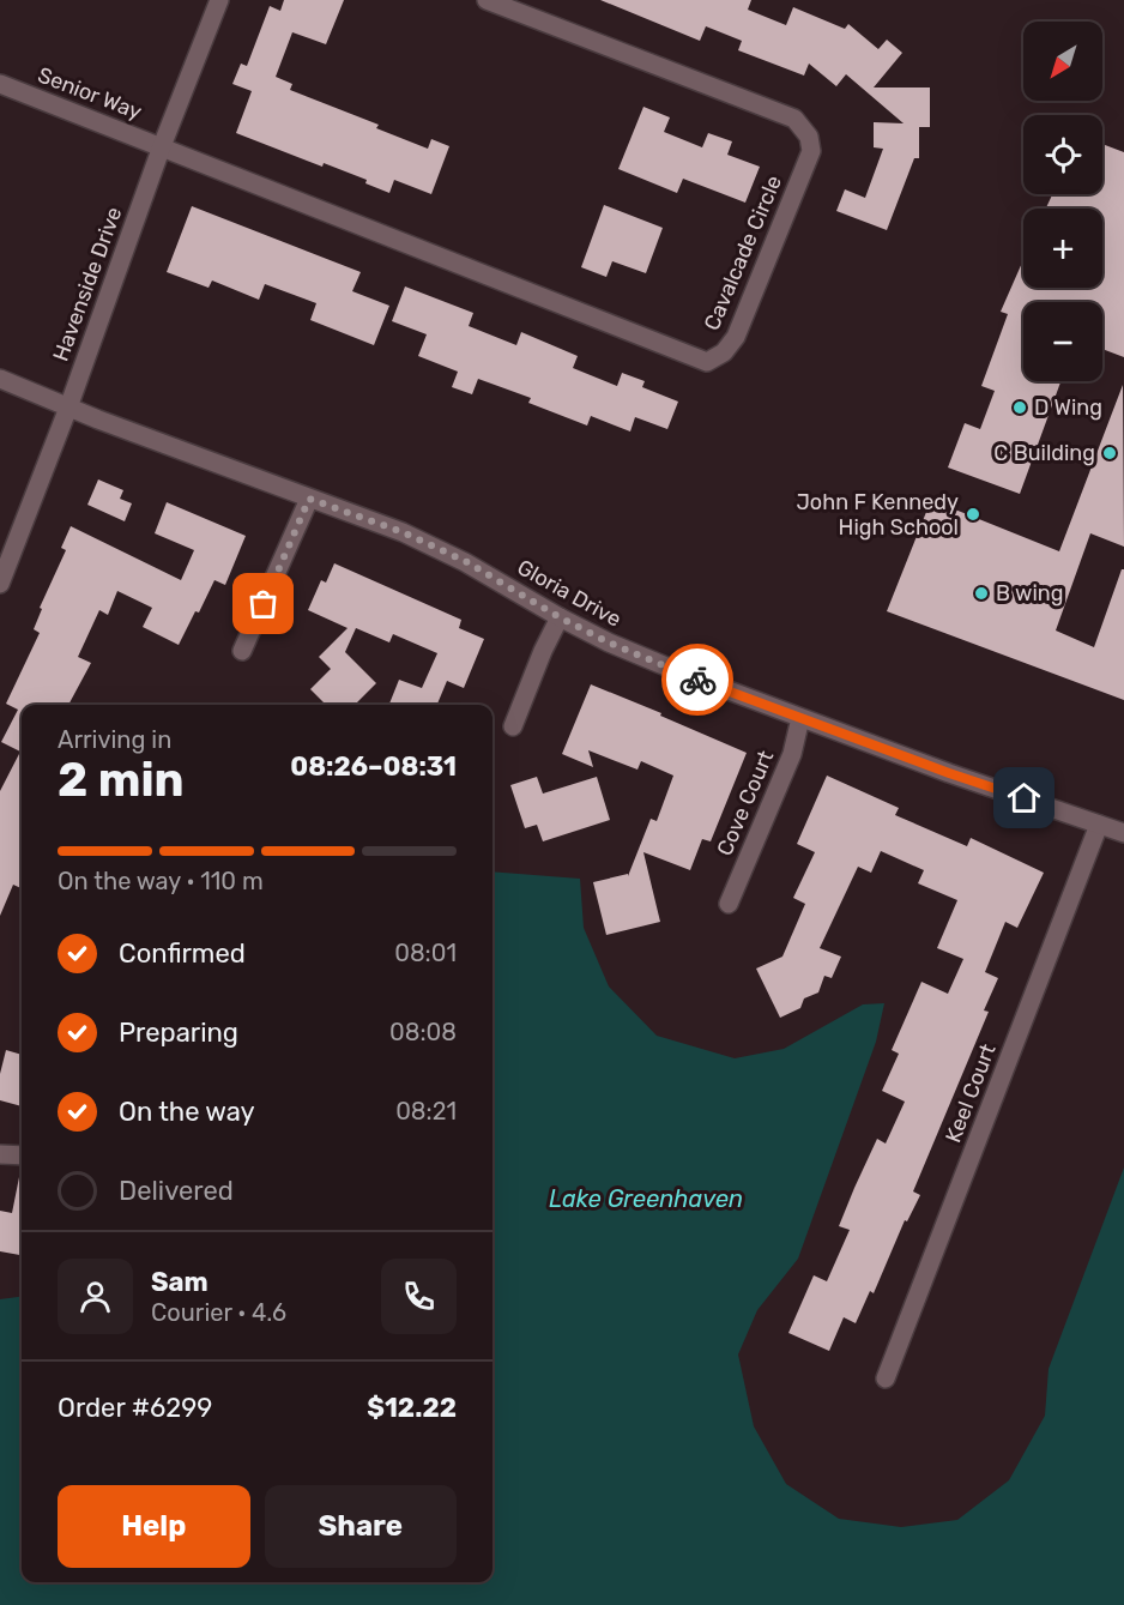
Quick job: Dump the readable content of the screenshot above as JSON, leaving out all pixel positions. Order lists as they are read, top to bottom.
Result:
{
  "streets": {
    "street": [
      "Senior Way",
      "Cavalcade Circle",
      "Havenside Drive",
      "Gloria Drive",
      "Cove Court",
      "Keel Court"
    ]
  },
  "crossings": [
    ["Senior Way", "Cavalcade Circle"],
    ["Senior Way", "Havenside Drive"],
    ["Cavalcade Circle", "Havenside Drive"],
    ["Havenside Drive", "Gloria Drive"],
    ["Gloria Drive", "Cove Court"],
    ["Gloria Drive", "Keel Court"]
  ],
  "water": ["Lake Greenhaven"],
  "places": [
    "D Wing",
    "C Building",
    "John F Kennedy High School",
    "B wing"
  ],
  "north": "bottom left",
  "page": {
    "map_buttons": ["+", "−"],
    "heading": ["2 min", "Arriving in", "08:26–08:31"],
    "panel": [
      "Sam",
      "Courier · 4.6",
      "Order #6299",
      "$12.22"
    ],
    "bar": "On the way · 110 m",
    "list": [
      ["Confirmed", "08:01"],
      ["Preparing", "08:08"],
      ["On the way", "08:21"],
      "Delivered"
    ],
    "buttons": ["Help", "Share"]
  }
}
